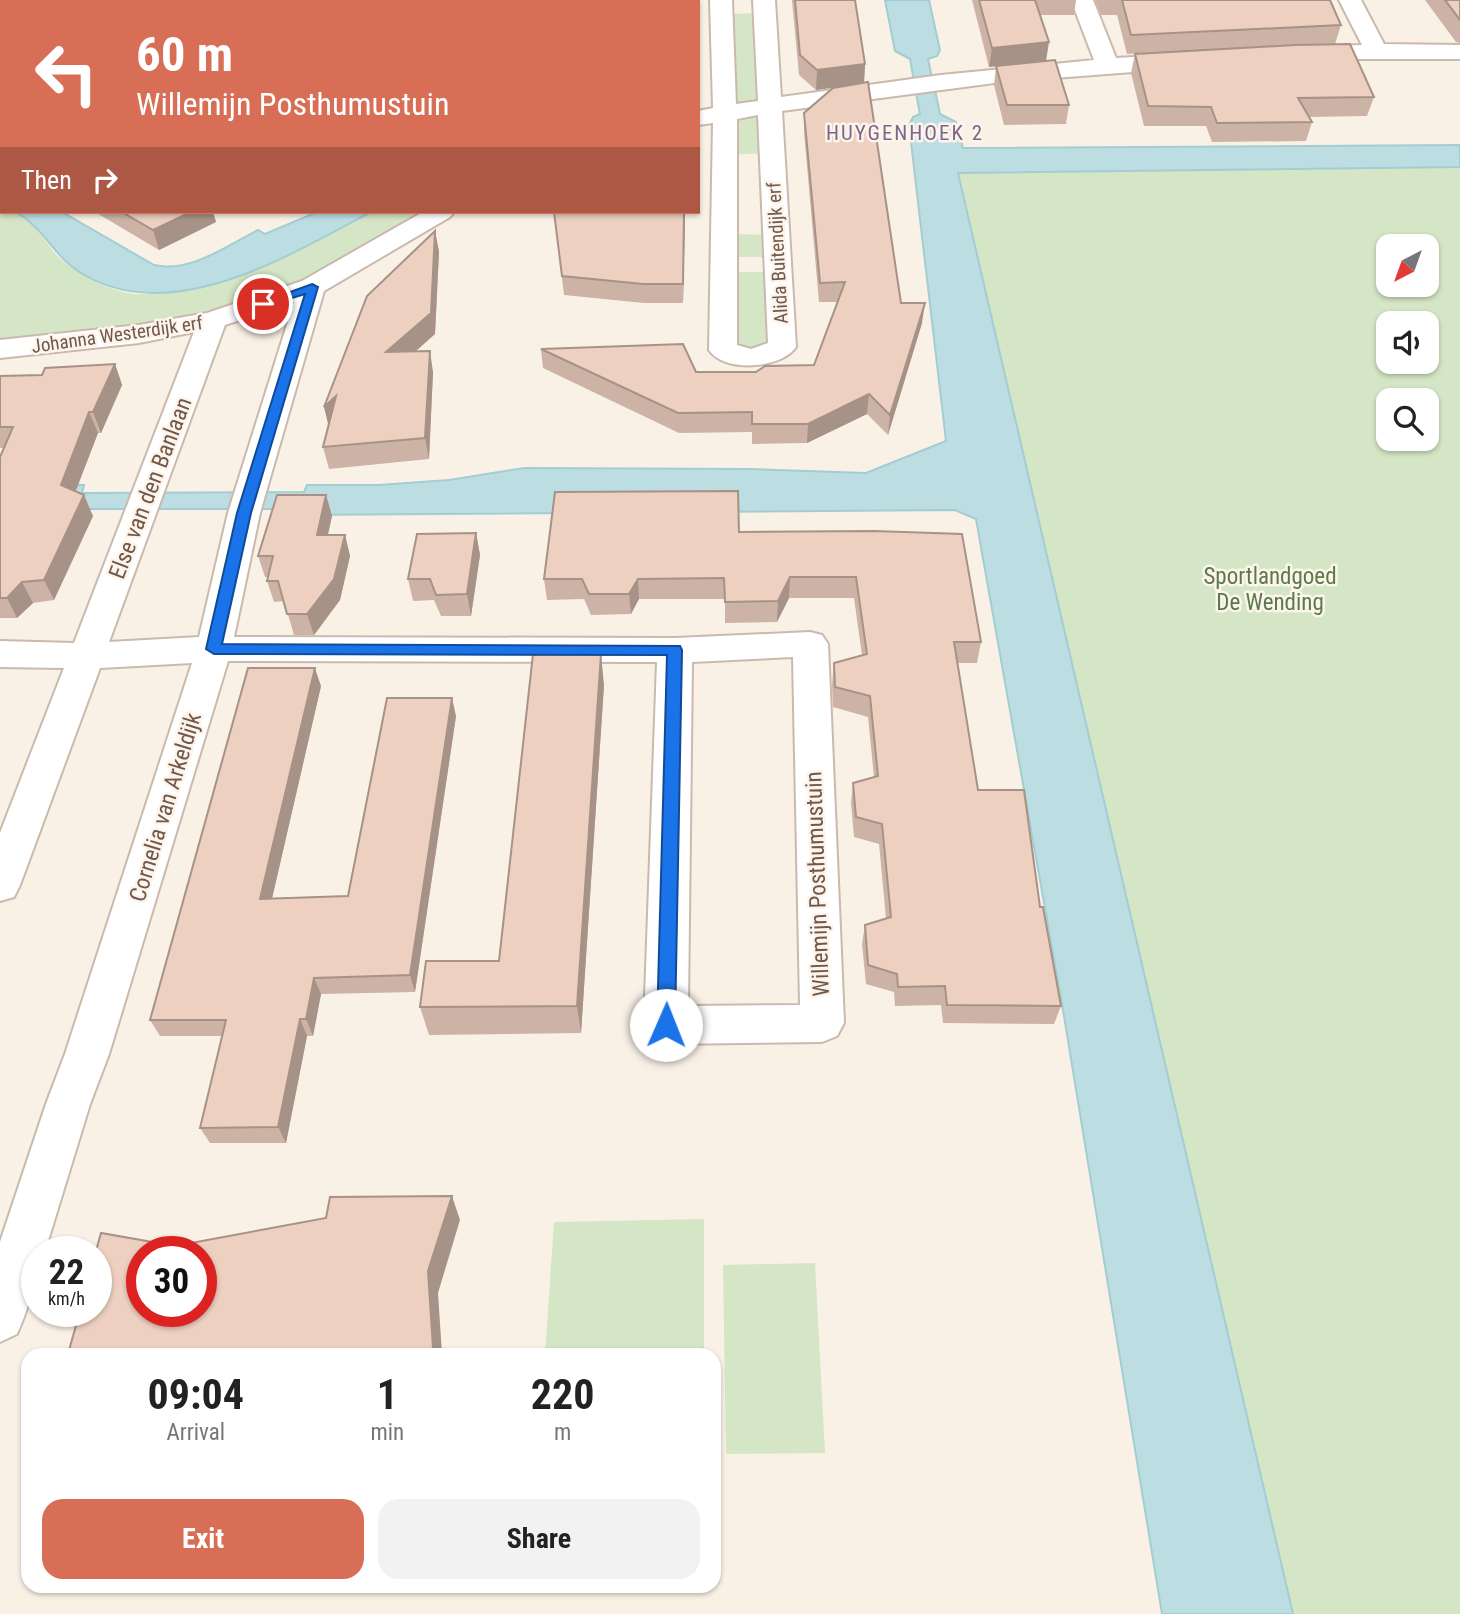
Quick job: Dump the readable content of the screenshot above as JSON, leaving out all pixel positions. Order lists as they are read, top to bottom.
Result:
{
  "streets": {
    "street": [
      "Alida Buitendijk erf",
      "Johanna Westerdijk erf",
      "Else van den Banlaan",
      "Cornelia van Arkeldijk",
      "Willemijn Posthumustuin"
    ]
  },
  "crossings": [
    ["Johanna Westerdijk erf", "Else van den Banlaan"],
    ["Cornelia van Arkeldijk", "Willemijn Posthumustuin"]
  ],
  "districts": ["HUYGENHOEK 2"],
  "parks": ["Sportlandgoed De Wending"],
  "north": "bottom left",
  "page": {
    "turn": ["60 m", "Willemijn Posthumustuin"],
    "then": "Then",
    "speed": "22 km/h",
    "limit": "30",
    "eta": [
      "09:04",
      "Arrival",
      "1",
      "min",
      "220",
      "m"
    ],
    "buttons": ["Exit", "Share"]
  }
}
